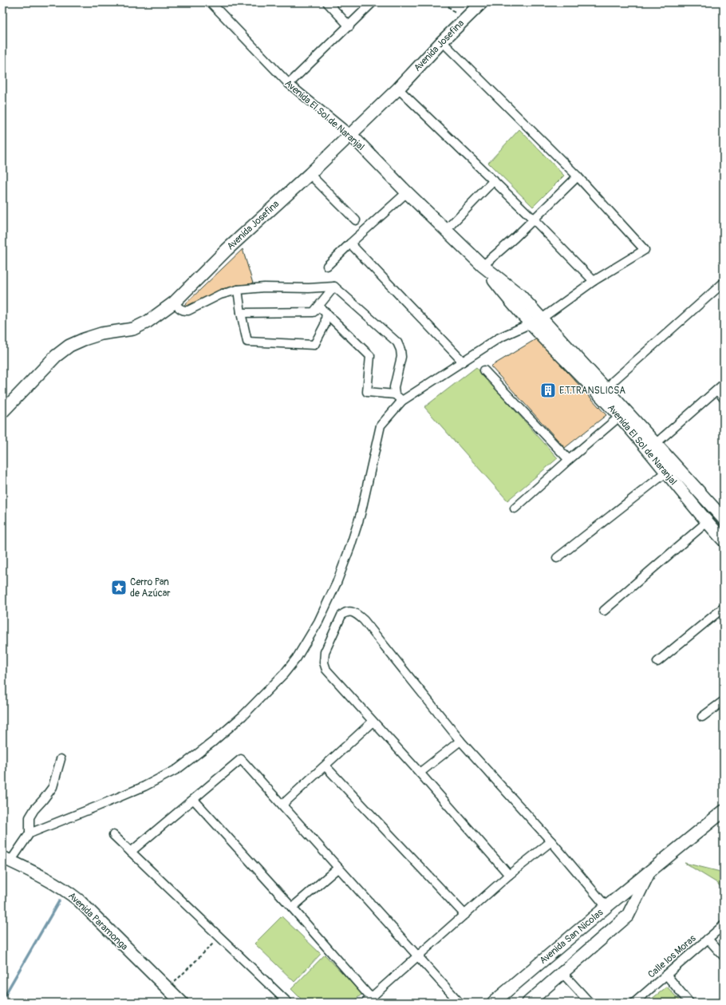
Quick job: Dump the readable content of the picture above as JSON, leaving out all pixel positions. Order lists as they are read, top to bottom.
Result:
{
  "streets": {
    "street": [
      "Avenida Josefina",
      "Avenida El Sol de Naranjal",
      "Avenida Paramonga",
      "Avenida San Nicolas",
      "Calle los Moras"
    ]
  },
  "crossings": [
    ["Avenida Josefina", "Avenida El Sol de Naranjal"]
  ],
  "places": {
    "building": ["E.T.TRANSLICSA"],
    "place": ["Cerro Pan de Azúcar"]
  }
}
